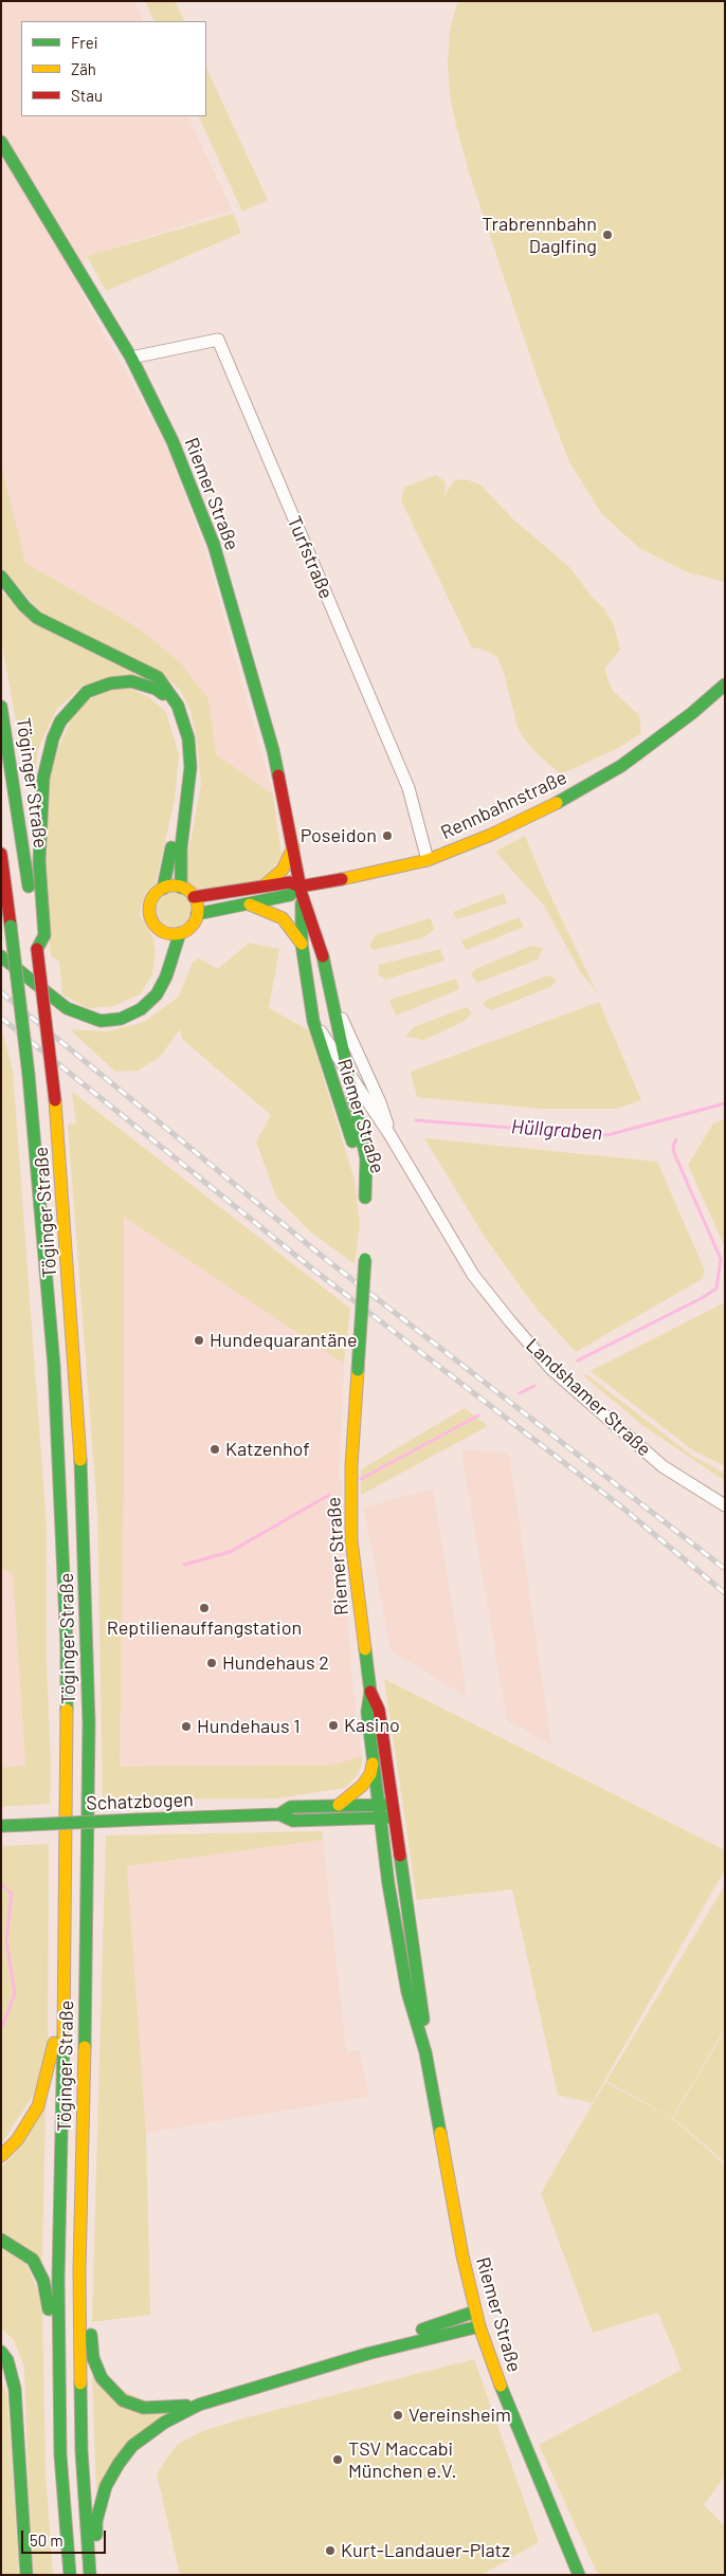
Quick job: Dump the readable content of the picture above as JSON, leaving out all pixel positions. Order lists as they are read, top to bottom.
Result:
{
  "streets": {
    "main road": [
      "Riemer Straße",
      "Töginger Straße",
      "Rennbahnstraße",
      "Schatzbogen"
    ],
    "street": ["Turfstraße", "Landshamer Straße"]
  },
  "crossings": [
    ["Riemer Straße", "Turfstraße"],
    ["Riemer Straße", "Rennbahnstraße"],
    ["Riemer Straße", "Landshamer Straße"],
    ["Riemer Straße", "Schatzbogen"],
    ["Turfstraße", "Rennbahnstraße"]
  ],
  "water": ["Hüllgraben"],
  "places": [
    "Trabrennbahn Daglfing",
    "Poseidon",
    "Hundequarantäne",
    "Katzenhof",
    "Reptilienauffangstation",
    "Hundehaus 2",
    "Kasino",
    "Hundehaus 1",
    "Vereinsheim",
    "TSV Maccabi München e.V.",
    "Kurt-Landauer-Platz"
  ],
  "legend": ["Frei", "Zäh", "Stau"],
  "scale_bar": "50 m"
}
